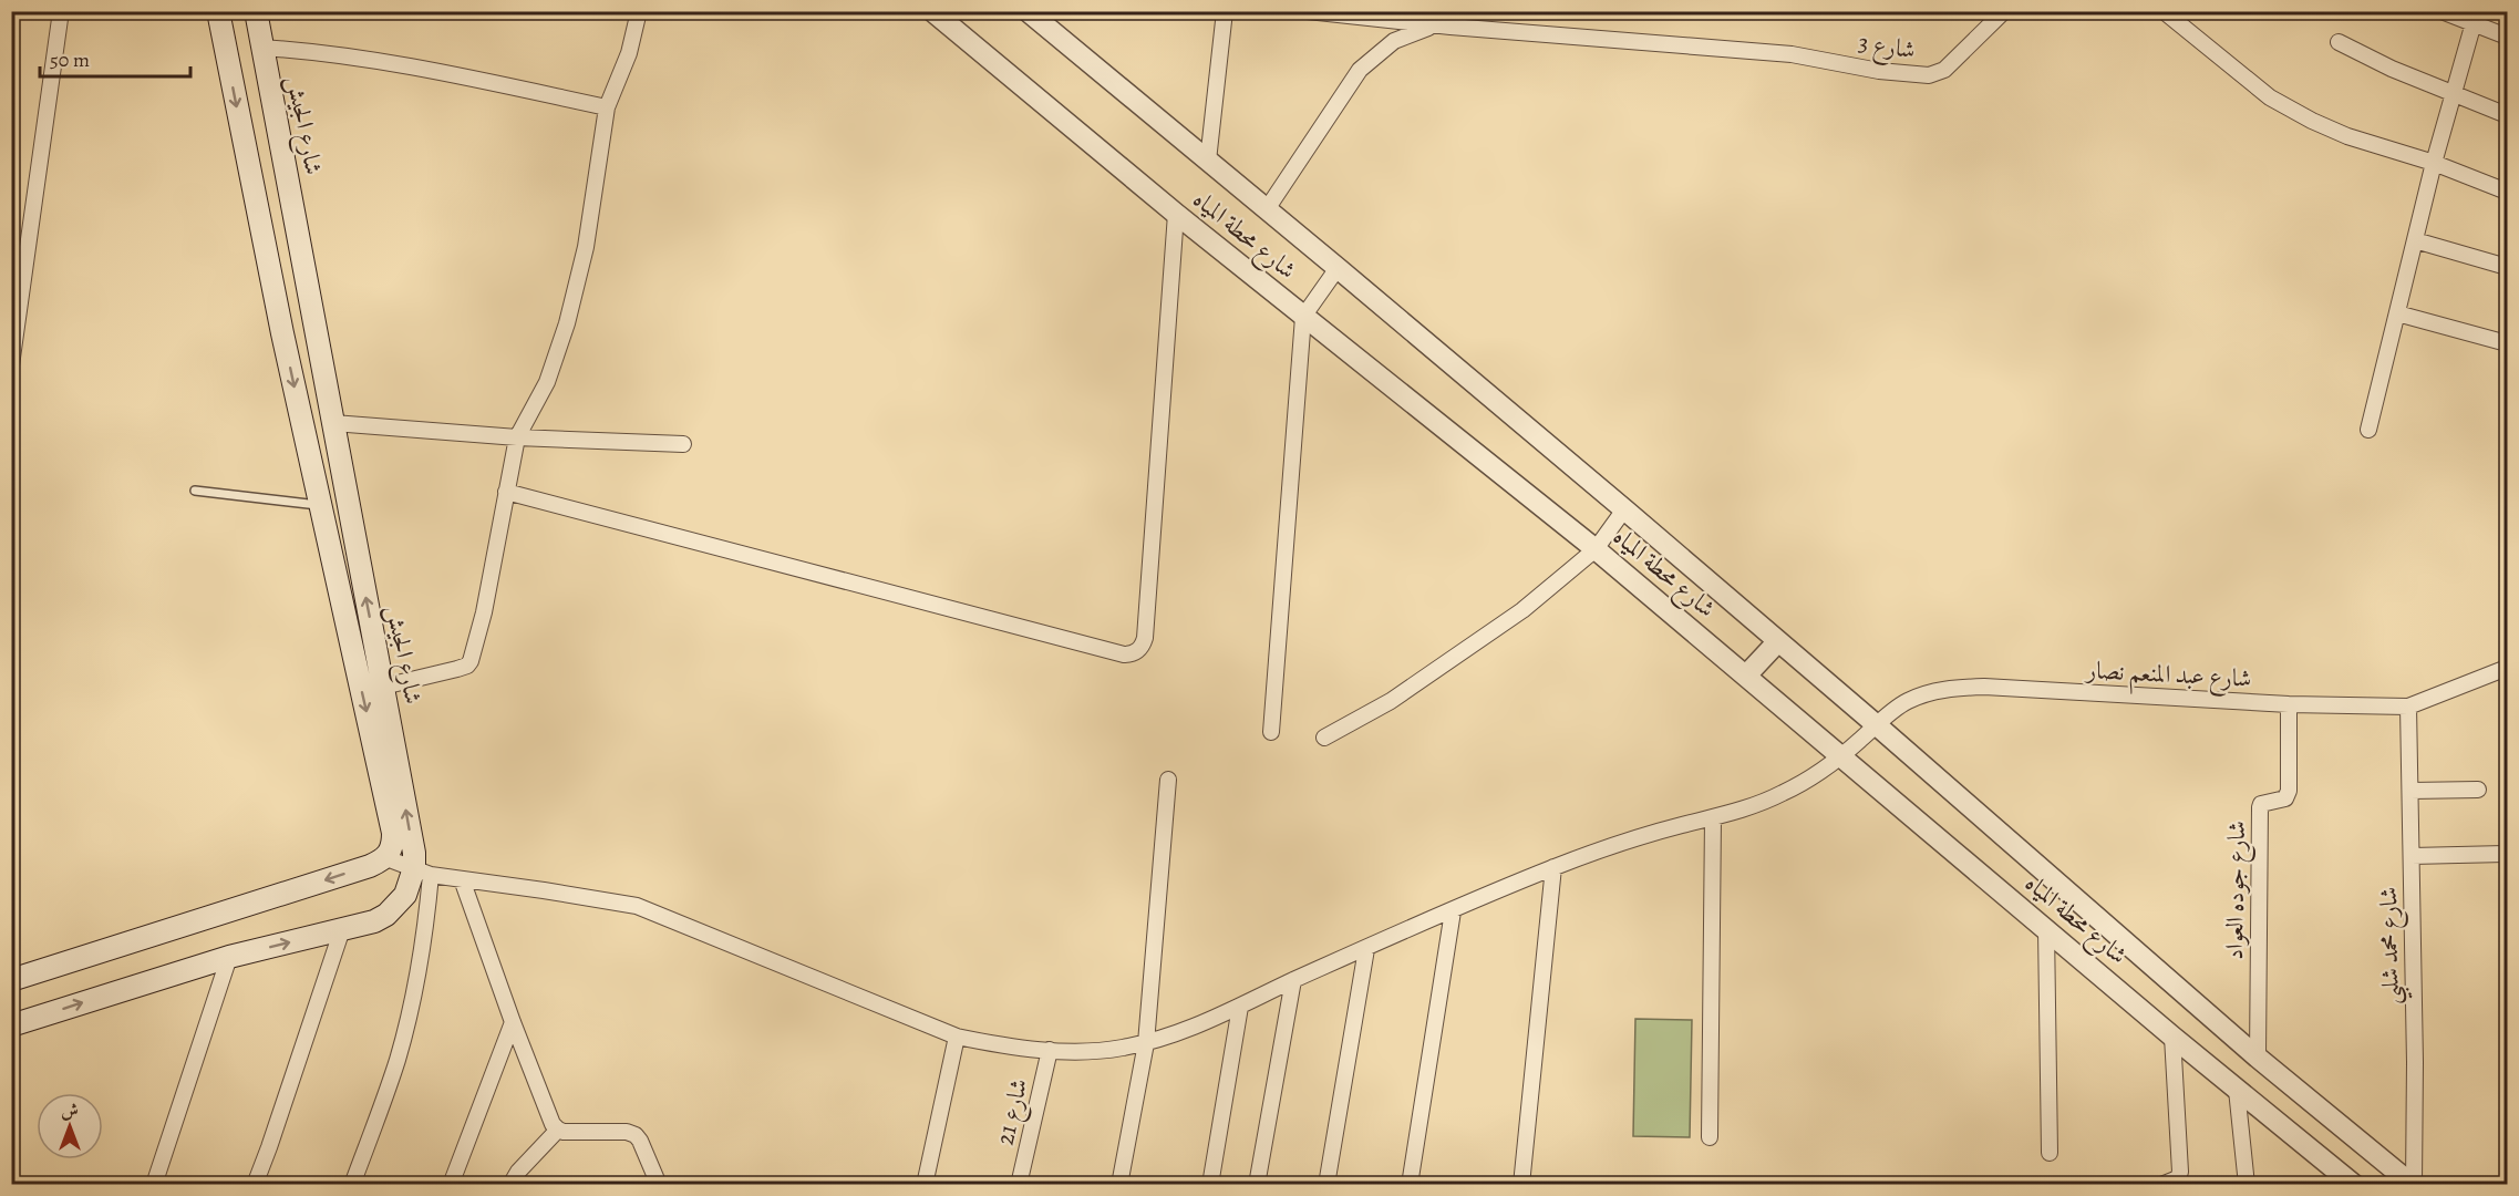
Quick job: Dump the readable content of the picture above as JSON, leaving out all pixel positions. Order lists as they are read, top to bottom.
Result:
{
  "streets": {
    "main road": ["شارع الجيش"],
    "street": [
      "شارع 3",
      "شارع محطة المياه",
      "شارع عبد المنعم نصار",
      "شارع جوده العواد",
      "شارع محمد شلبي",
      "شارع 21"
    ]
  },
  "crossings": [
    ["شارع الجيش", "شارع عبد المنعم نصار"],
    ["شارع محطة المياه", "شارع عبد المنعم نصار"],
    ["شارع محطة المياه", "شارع جوده العواد"],
    ["شارع محطة المياه", "شارع محمد شلبي"],
    ["شارع عبد المنعم نصار", "شارع جوده العواد"],
    ["شارع عبد المنعم نصار", "شارع محمد شلبي"],
    ["شارع عبد المنعم نصار", "شارع 21"]
  ],
  "scale_bar": "50 m",
  "north": "top"
}
